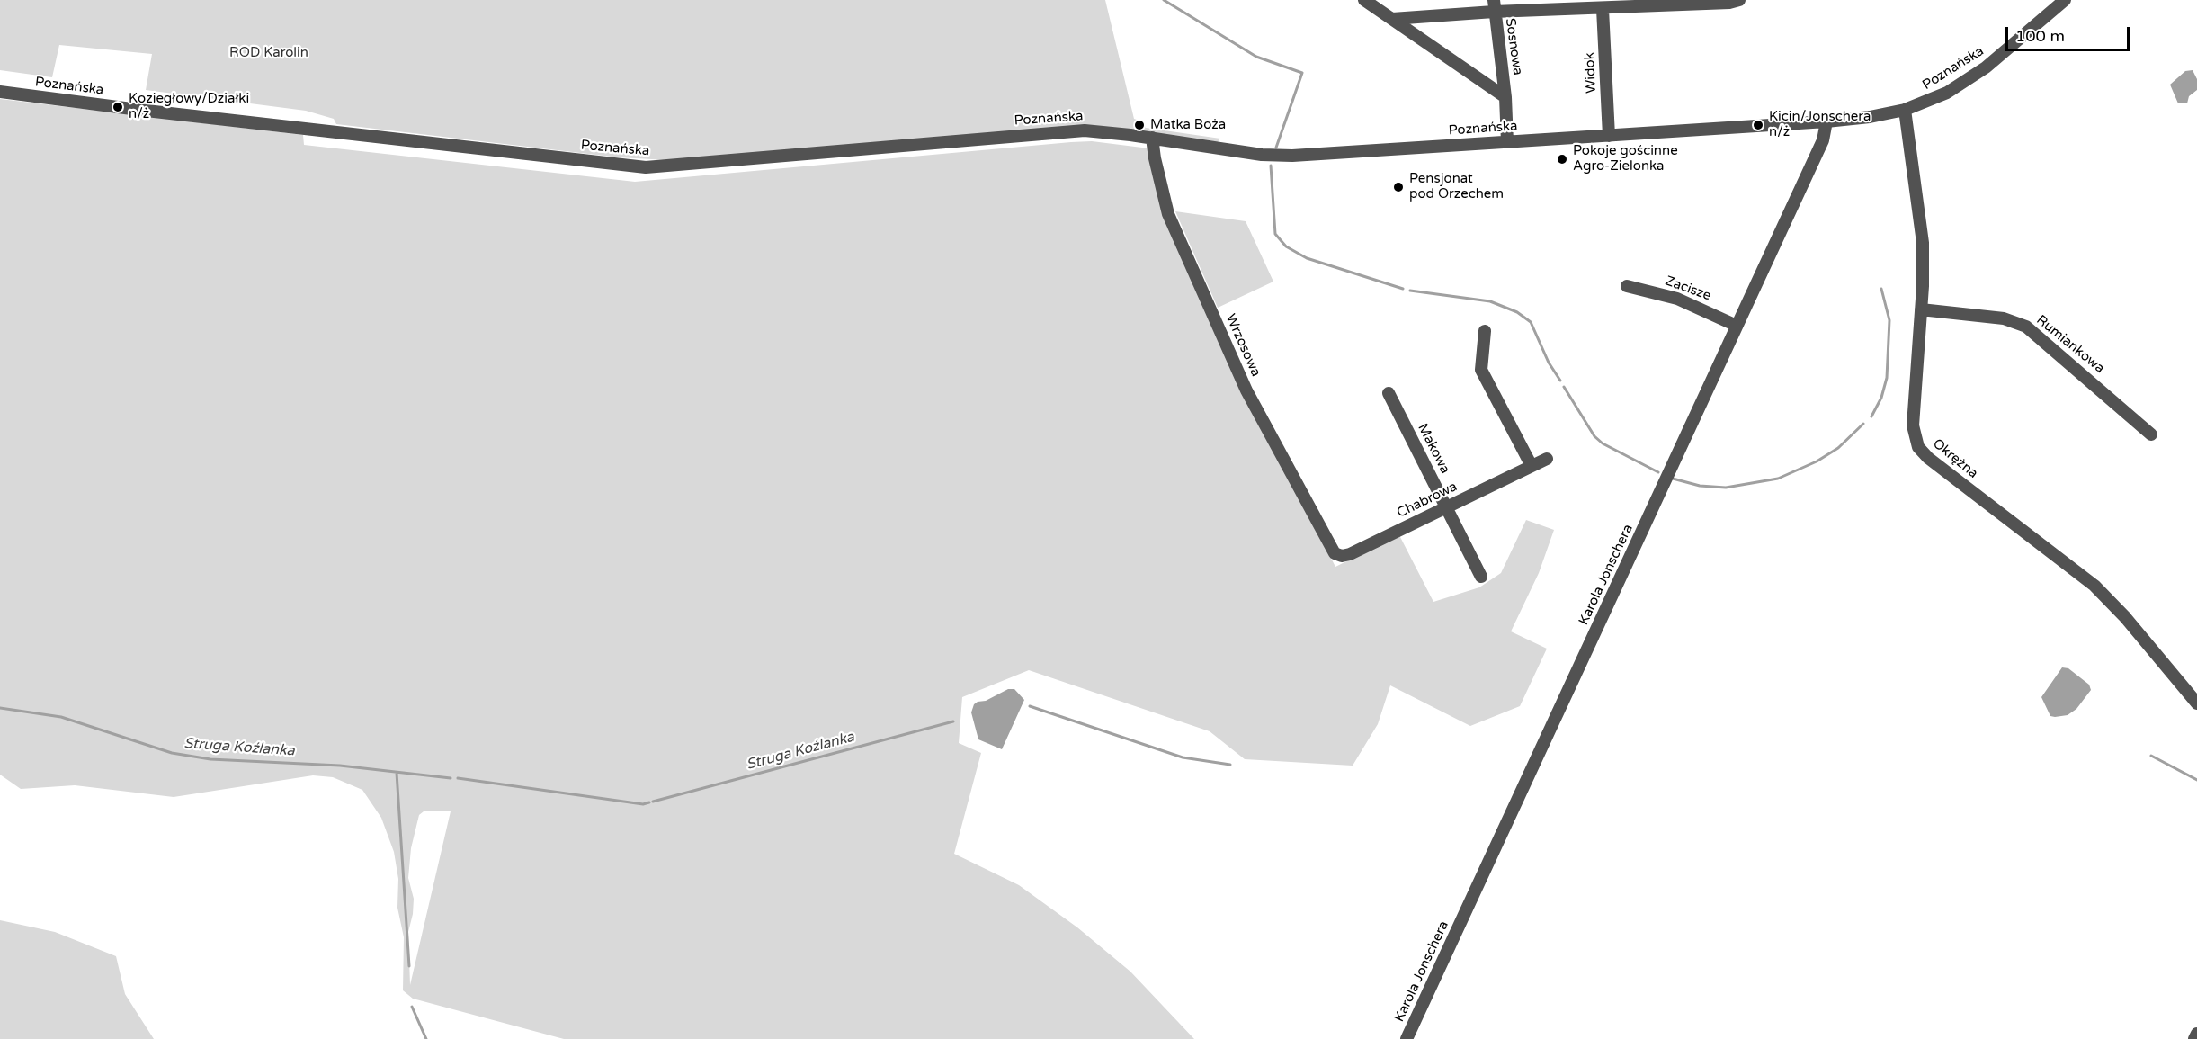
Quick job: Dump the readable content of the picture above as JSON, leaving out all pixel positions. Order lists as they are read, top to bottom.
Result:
{
  "streets": {
    "street": [
      "Sosnowa",
      "Poznańska",
      "Widok",
      "Zacisze",
      "Rumiankowa",
      "Wrzosowa",
      "Makowa",
      "Okrężna",
      "Chabrowa",
      "Karola Jonschera"
    ]
  },
  "crossings": [
    ["Sosnowa", "Poznańska"],
    ["Poznańska", "Widok"],
    ["Poznańska", "Wrzosowa"],
    ["Poznańska", "Okrężna"],
    ["Poznańska", "Karola Jonschera"],
    ["Zacisze", "Karola Jonschera"],
    ["Rumiankowa", "Okrężna"],
    ["Wrzosowa", "Chabrowa"],
    ["Makowa", "Chabrowa"]
  ],
  "water": ["Struga Koźlanka"],
  "parks": ["ROD Karolin"],
  "places": [
    "Koziegłowy/Działki n/ż",
    "Matka Boża",
    "Kicin/Jonschera n/ż",
    "Pokoje gościnne Agro-Zielonka",
    "Pensjonat pod Orzechem"
  ],
  "scale_bar": "100 m"
}
